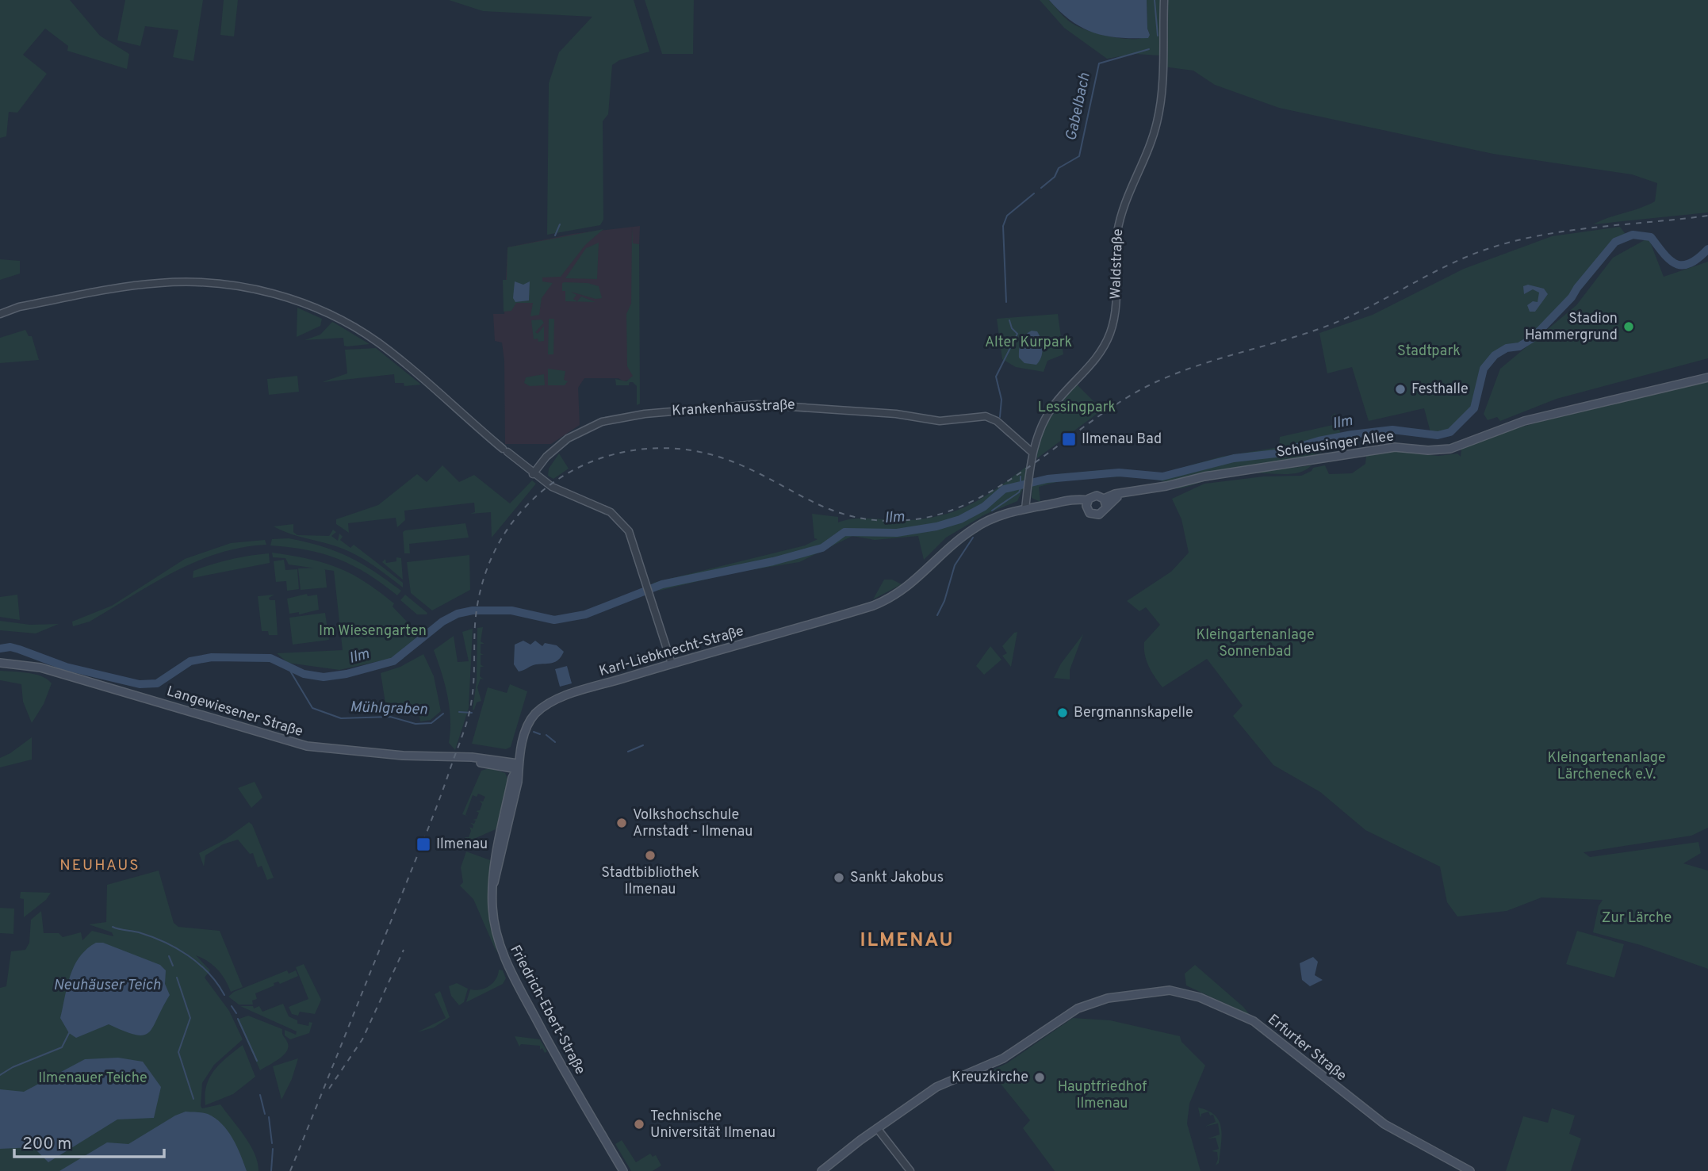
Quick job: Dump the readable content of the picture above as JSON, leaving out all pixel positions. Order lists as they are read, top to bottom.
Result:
{
  "streets": {
    "main road": [
      "Schleusinger Allee",
      "Karl-Liebknecht-Straße",
      "Langewiesener Straße",
      "Friedrich-Ebert-Straße",
      "Erfurter Straße"
    ],
    "street": ["Waldstraße", "Krankenhausstraße"]
  },
  "crossings": [
    ["Waldstraße", "Krankenhausstraße"],
    ["Waldstraße", "Karl-Liebknecht-Straße"],
    ["Karl-Liebknecht-Straße", "Langewiesener Straße"],
    ["Karl-Liebknecht-Straße", "Friedrich-Ebert-Straße"],
    ["Langewiesener Straße", "Friedrich-Ebert-Straße"]
  ],
  "districts": ["NEUHAUS", "ILMENAU"],
  "water": [
    "Gabelbach",
    "Ilm",
    "Mühlgraben",
    "Neuhäuser Teich"
  ],
  "parks": [
    "Alter Kurpark",
    "Stadtpark",
    "Lessingpark",
    "Im Wiesengarten",
    "Kleingartenanlage Sonnenbad",
    "Kleingartenanlage Lärcheneck e.V.",
    "Zur Lärche",
    "Ilmenauer Teiche",
    "Hauptfriedhof Ilmenau"
  ],
  "places": {
    "other": [
      "Stadion Hammergrund",
      "Festhalle",
      "Bergmannskapelle",
      "Volkshochschule Arnstadt - Ilmenau",
      "Stadtbibliothek Ilmenau",
      "Sankt Jakobus",
      "Kreuzkirche",
      "Technische Universität Ilmenau"
    ],
    "transit": ["Ilmenau Bad", "Ilmenau"]
  },
  "scale_bar": "200 m"
}
